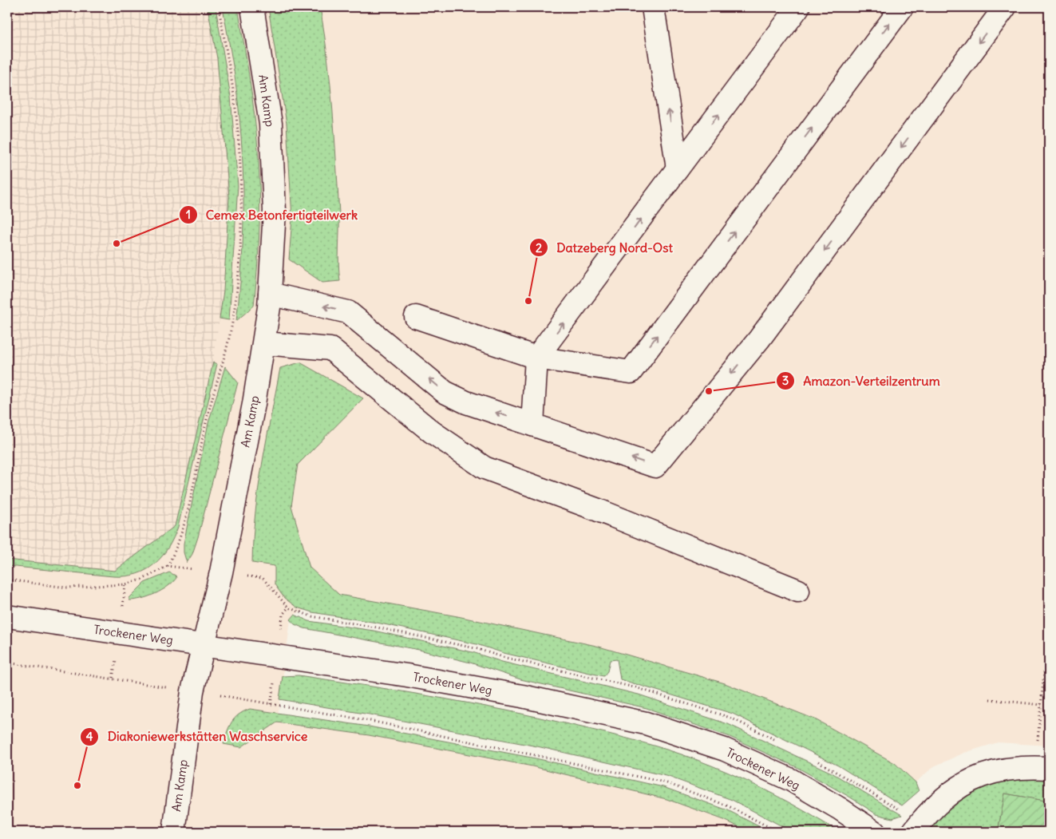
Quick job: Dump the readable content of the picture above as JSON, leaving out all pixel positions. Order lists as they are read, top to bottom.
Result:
{
  "streets": {
    "street": ["Am Kamp", "Trockener Weg"]
  },
  "crossings": [
    ["Am Kamp", "Trockener Weg"]
  ],
  "places": [
    "Cemex Betonfertigteilwerk",
    "Datzeberg Nord-Ost",
    "Amazon-Verteilzentrum",
    "Diakoniewerkstätten Waschservice"
  ]
}
